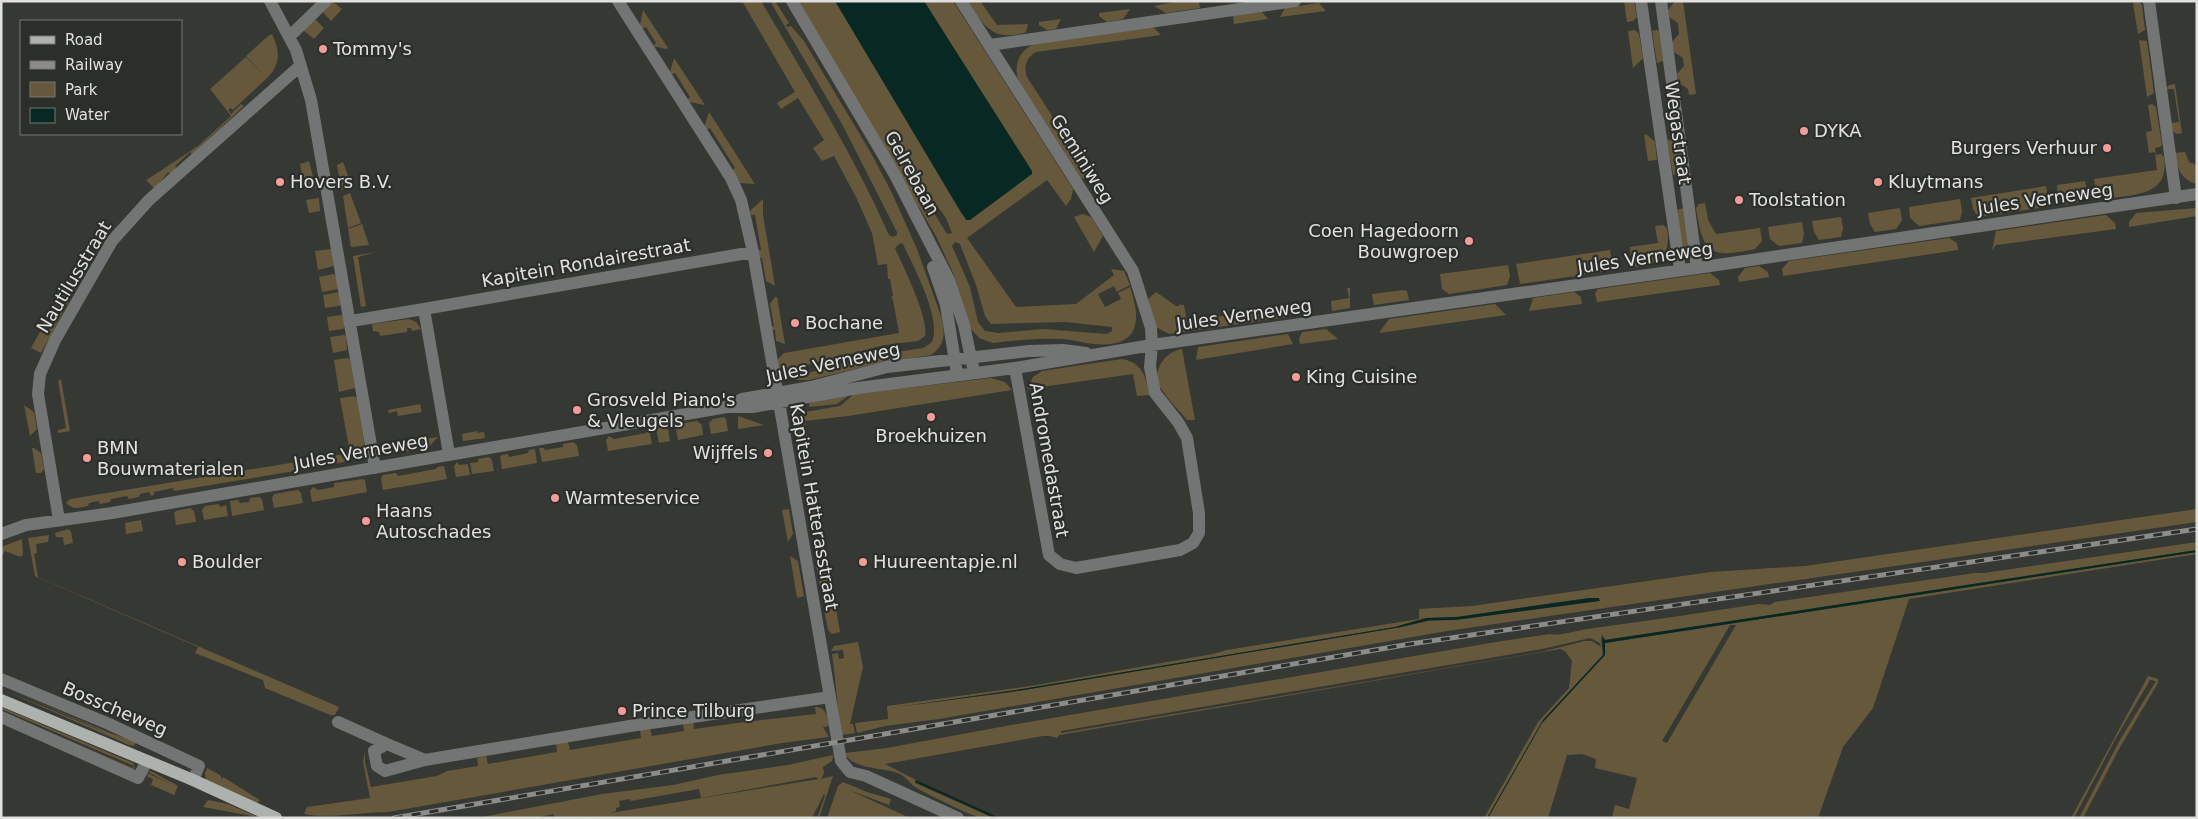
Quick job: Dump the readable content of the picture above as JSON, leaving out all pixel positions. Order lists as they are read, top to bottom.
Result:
{
  "streets": {
    "main road": ["Bosscheweg"],
    "street": [
      "Wegastraat",
      "Geminiweg",
      "Gelrebaan",
      "Jules Verneweg",
      "Kapitein Rondairestraat",
      "Nautilusstraat",
      "Andromedastraat",
      "Kapitein Hatterasstraat"
    ]
  },
  "crossings": [
    ["Wegastraat", "Jules Verneweg"],
    ["Geminiweg", "Jules Verneweg"],
    ["Geminiweg", "Andromedastraat"],
    ["Gelrebaan", "Jules Verneweg"],
    ["Jules Verneweg", "Nautilusstraat"],
    ["Jules Verneweg", "Andromedastraat"],
    ["Jules Verneweg", "Kapitein Hatterasstraat"],
    ["Kapitein Rondairestraat", "Kapitein Hatterasstraat"]
  ],
  "places": [
    "Tommy's",
    "DYKA",
    "Burgers Verhuur",
    "Hovers B.V.",
    "Kluytmans",
    "Toolstation",
    "Coen Hagedoorn Bouwgroep",
    "Bochane",
    "King Cuisine",
    "Grosveld Piano's & Vleugels",
    "Broekhuizen",
    "Wijffels",
    "BMN Bouwmaterialen",
    "Warmteservice",
    "Haans Autoschades",
    "Boulder",
    "Huureentapje.nl",
    "Prince Tilburg"
  ],
  "legend": [
    "Road",
    "Railway",
    "Park",
    "Water"
  ]
}
